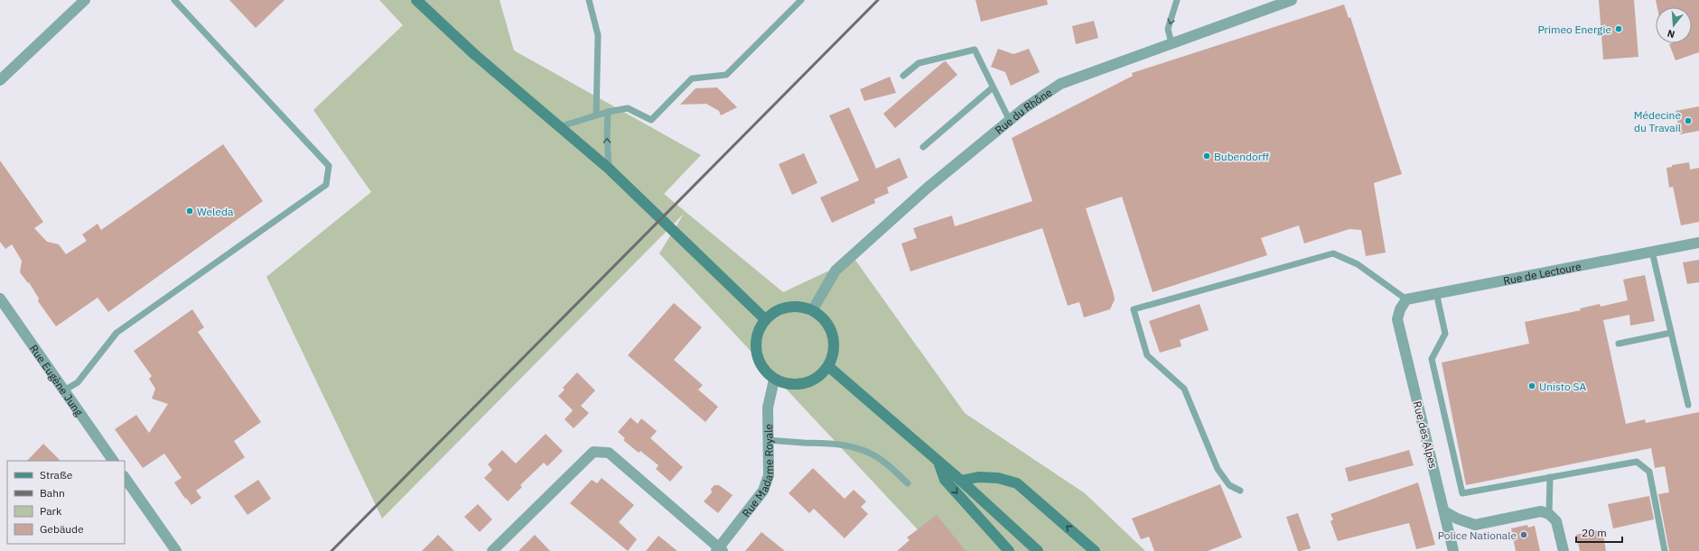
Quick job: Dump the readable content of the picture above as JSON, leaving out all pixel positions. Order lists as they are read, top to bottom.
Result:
{
  "streets": {
    "street": [
      "Rue du Rhône",
      "Rue de Lectoure",
      "Rue Eugène Jung",
      "Rue des Alpes",
      "Rue Madame Royale"
    ]
  },
  "crossings": [
    ["Rue du Rhône", "Rue Madame Royale"],
    ["Rue de Lectoure", "Rue des Alpes"]
  ],
  "places": [
    "Primeo Energie",
    "Médecine du Travail",
    "Bubendorff",
    "Weleda",
    "Unisto SA",
    "Police Nationale"
  ],
  "legend": [
    "Straße",
    "Bahn",
    "Park",
    "Gebäude"
  ],
  "scale_bar": "20 m",
  "north": "bottom"
}
